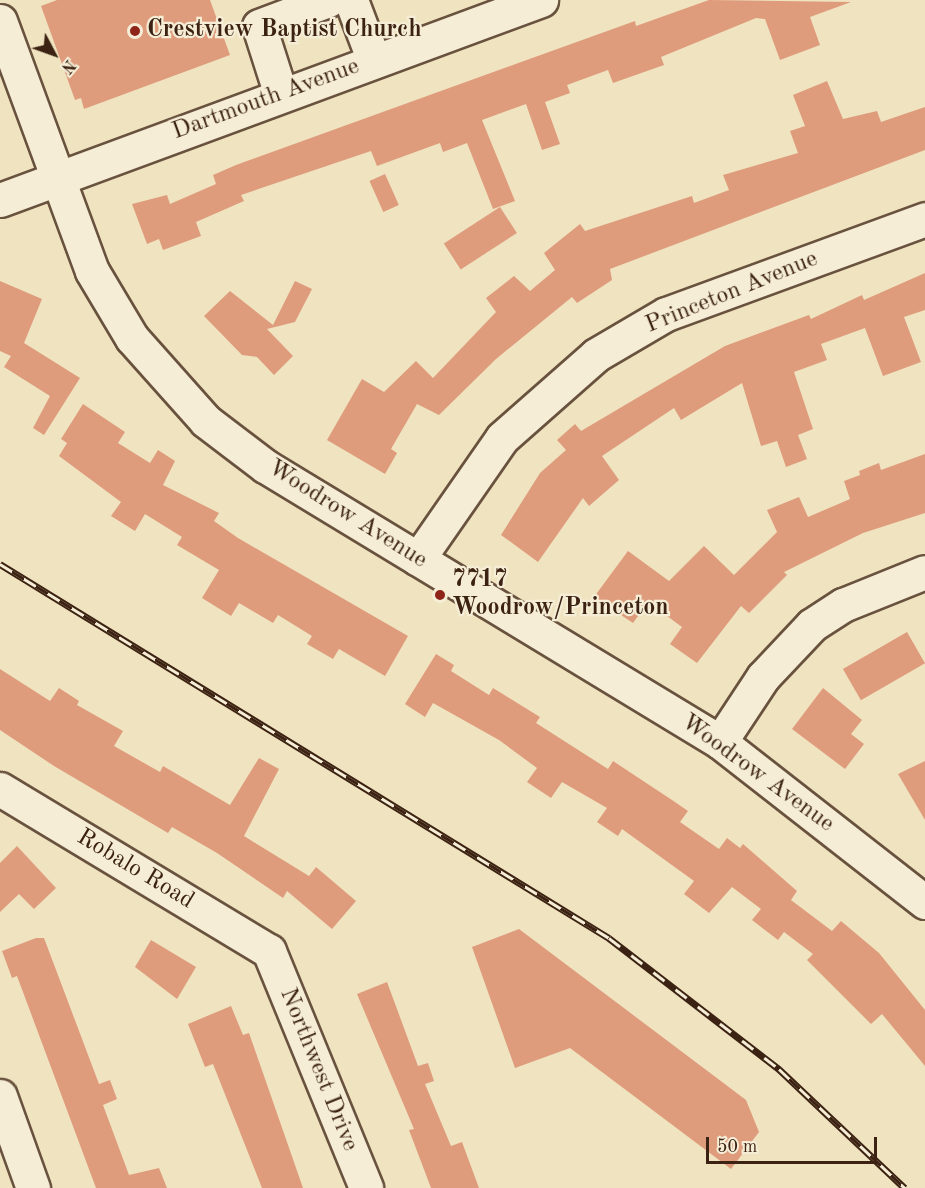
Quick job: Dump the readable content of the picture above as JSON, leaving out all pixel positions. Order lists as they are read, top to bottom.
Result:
{
  "streets": {
    "street": [
      "Dartmouth Avenue",
      "Princeton Avenue",
      "Woodrow Avenue",
      "Robalo Road",
      "Northwest Drive"
    ]
  },
  "crossings": [
    ["Dartmouth Avenue", "Woodrow Avenue"],
    ["Princeton Avenue", "Woodrow Avenue"],
    ["Robalo Road", "Northwest Drive"]
  ],
  "places": ["Crestview Baptist Church", "7717 Woodrow/Princeton"],
  "scale_bar": "50 m",
  "north": "bottom right"
}
